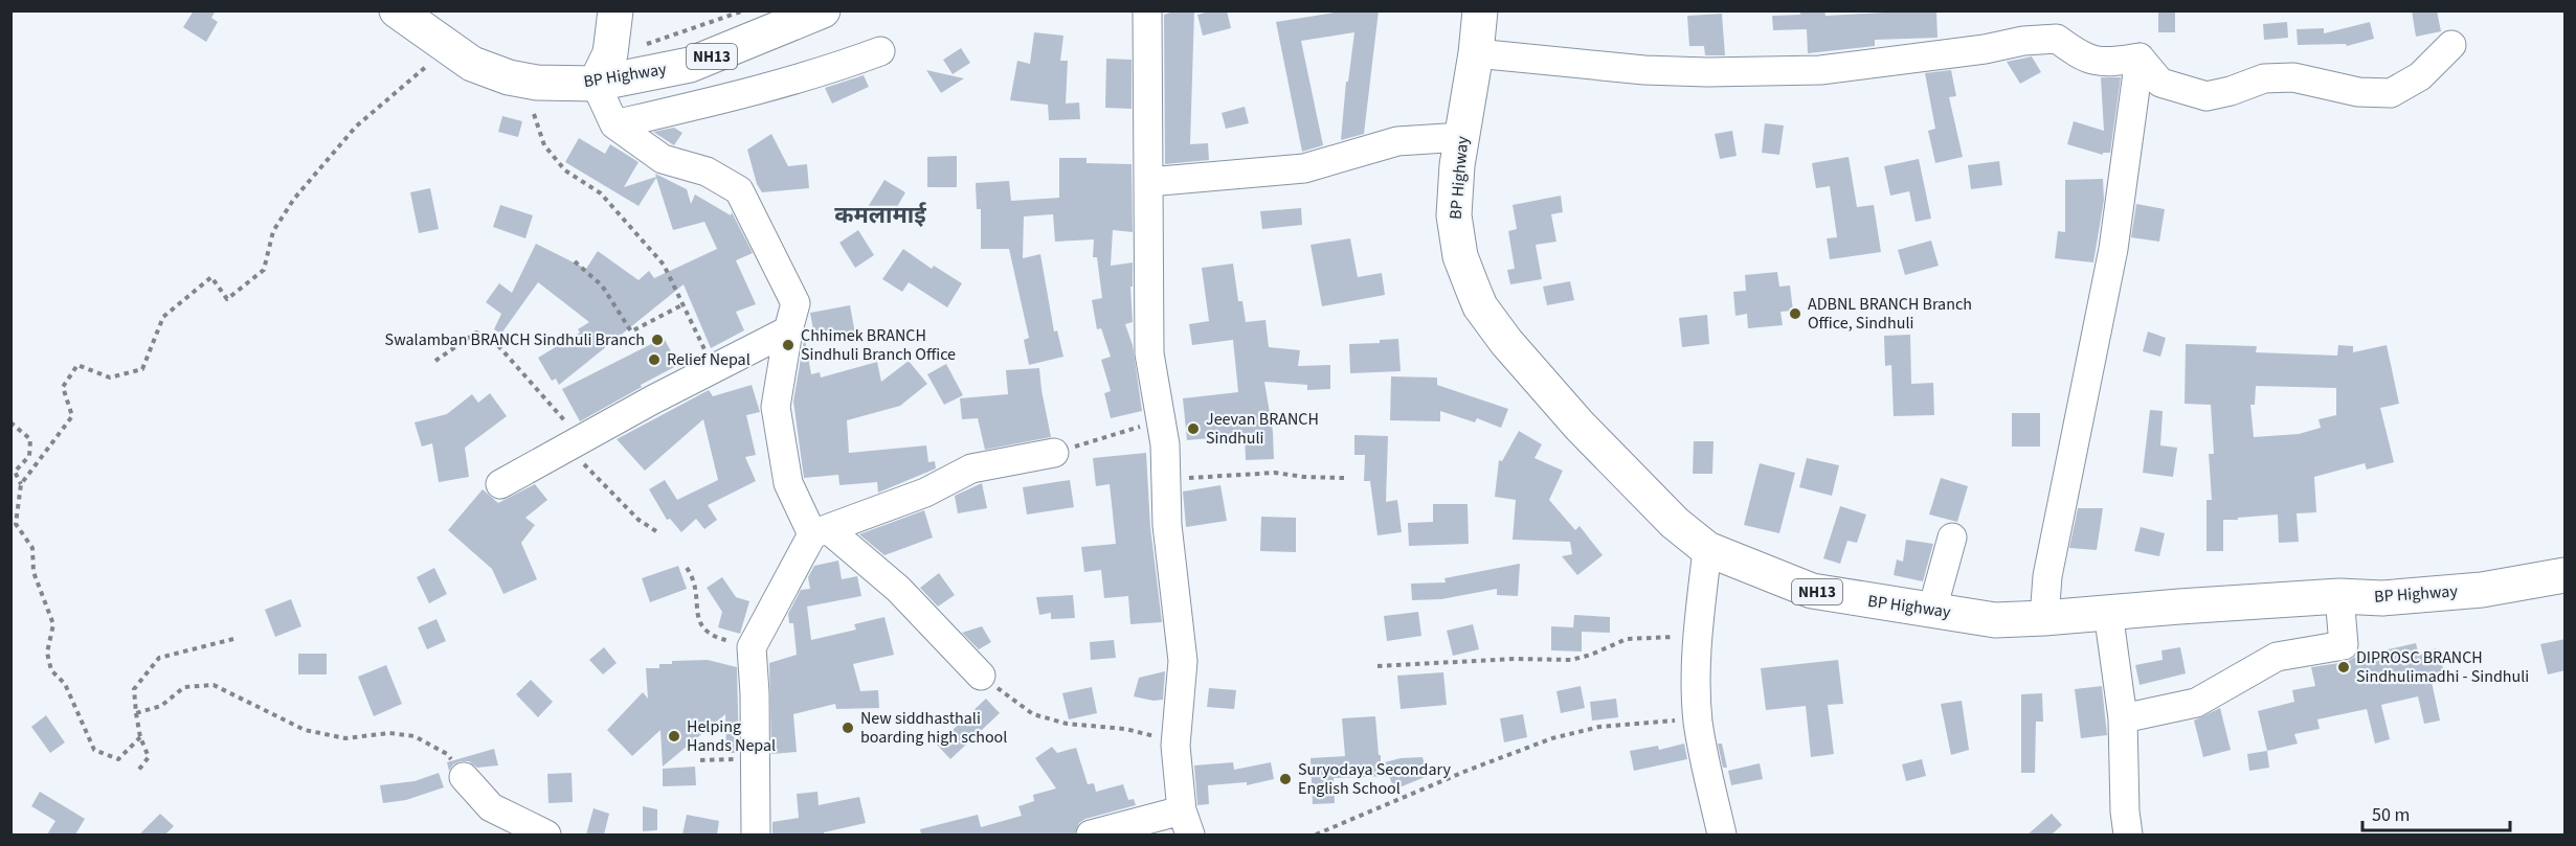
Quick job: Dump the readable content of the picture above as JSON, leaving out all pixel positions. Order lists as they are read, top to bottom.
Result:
{
  "streets": {
    "main road": ["NH13", "BP Highway"]
  },
  "districts": ["कमलामाई"],
  "places": [
    "ADBNL BRANCH Branch Office, Sindhuli",
    "Swalamban BRANCH Sindhuli Branch",
    "Chhimek BRANCH Sindhuli Branch Office",
    "Relief Nepal",
    "Jeevan BRANCH Sindhuli",
    "DIPROSC BRANCH Sindhulimadhi - Sindhuli",
    "New siddhasthali boarding high school",
    "Helping Hands Nepal",
    "Suryodaya Secondary English School"
  ],
  "scale_bar": "50 m"
}
